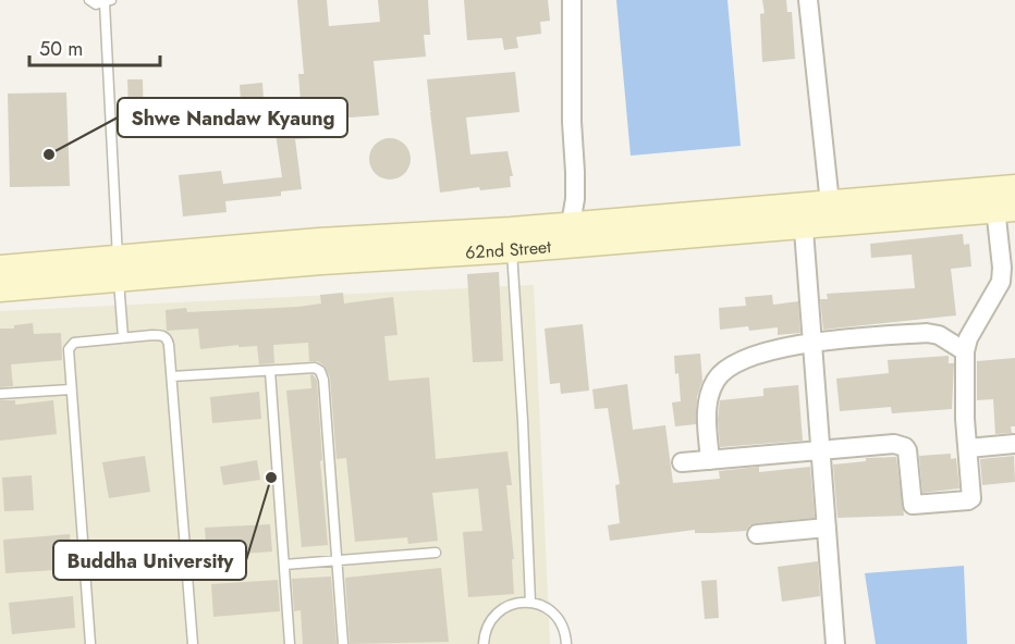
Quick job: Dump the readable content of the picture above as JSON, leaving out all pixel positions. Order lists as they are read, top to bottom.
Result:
{
  "streets": {
    "main road": ["62nd Street"]
  },
  "places": ["Shwe Nandaw Kyaung", "Buddha University"],
  "scale_bar": "50 m"
}
